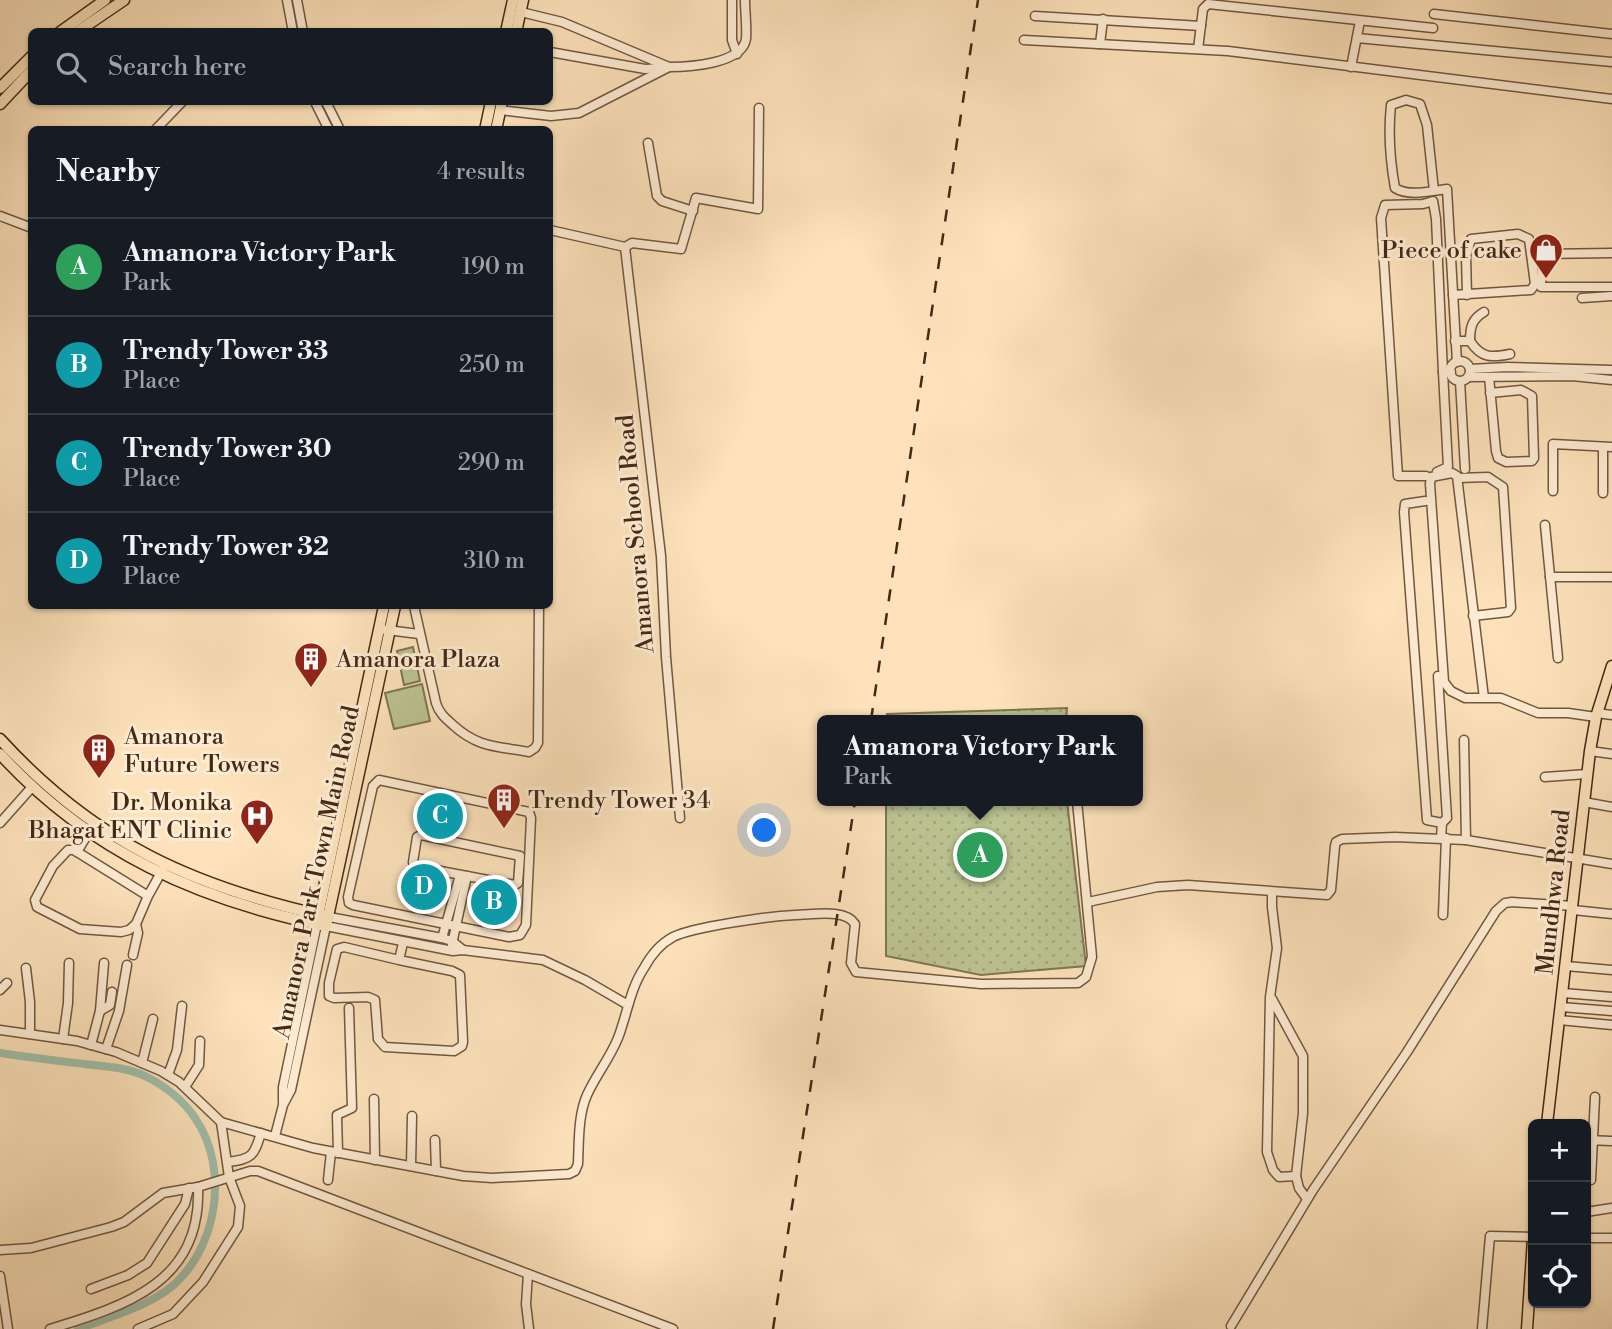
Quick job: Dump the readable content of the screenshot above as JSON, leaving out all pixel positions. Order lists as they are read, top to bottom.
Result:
{
  "streets": {
    "main road": ["Amanora Park Town Main Road", "Mundhwa Road"],
    "street": ["Amanora School Road"]
  },
  "places": {
    "shop": ["Piece of cake"],
    "building": ["Amanora Plaza", "Amanora Future Towers", "Trendy Tower 34"],
    "hospital": ["Dr. Monika Bhagat ENT Clinic"]
  },
  "page": {
    "search": "Search here",
    "heading": ["Nearby", "4 results"],
    "list": [
      {
        "mark": "A",
        "name": "Amanora Victory Park",
        "note": "Park",
        "value": "190 m"
      },
      {
        "mark": "B",
        "name": "Trendy Tower 33",
        "note": "Place",
        "value": "250 m"
      },
      {
        "mark": "C",
        "name": "Trendy Tower 30",
        "note": "Place",
        "value": "290 m"
      },
      {
        "mark": "D",
        "name": "Trendy Tower 32",
        "note": "Place",
        "value": "310 m"
      }
    ],
    "popup": ["Amanora Victory Park", "Park"],
    "pins": [
      "C",
      "A",
      "D",
      "B"
    ],
    "map_buttons": ["+", "−"]
  }
}
